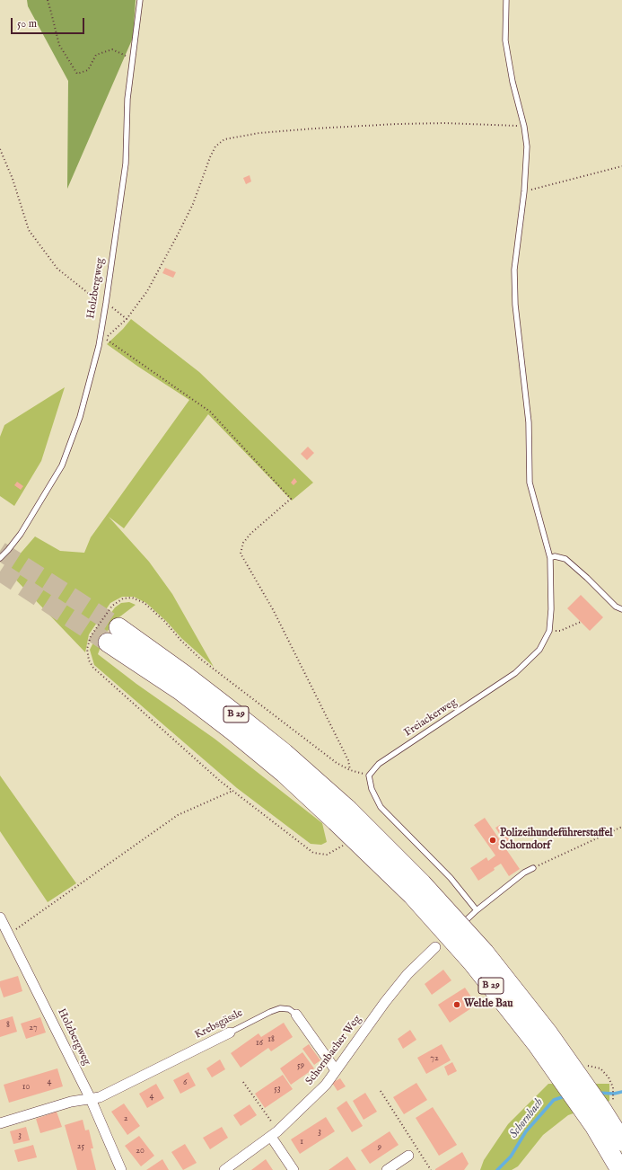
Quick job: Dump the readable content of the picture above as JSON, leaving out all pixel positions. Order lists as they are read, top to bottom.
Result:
{
  "streets": {
    "highway": ["B 29"],
    "street": ["Holzbergweg", "Krebsgässle", "Schornbacher Weg"],
    "lane": ["Freiackerweg"]
  },
  "crossings": [
    ["Holzbergweg", "Krebsgässle"],
    ["Krebsgässle", "Schornbacher Weg"]
  ],
  "water": ["Schornbach"],
  "places": ["Polizeihundeführerstaffel Schorndorf", "Weltle Bau"],
  "house_numbers": [
    "8",
    "27",
    "18",
    "16",
    "72",
    "59",
    "4",
    "6",
    "10",
    "53",
    "4",
    "2",
    "3",
    "3",
    "1",
    "25",
    "9",
    "20"
  ],
  "scale_bar": "50 m"
}
